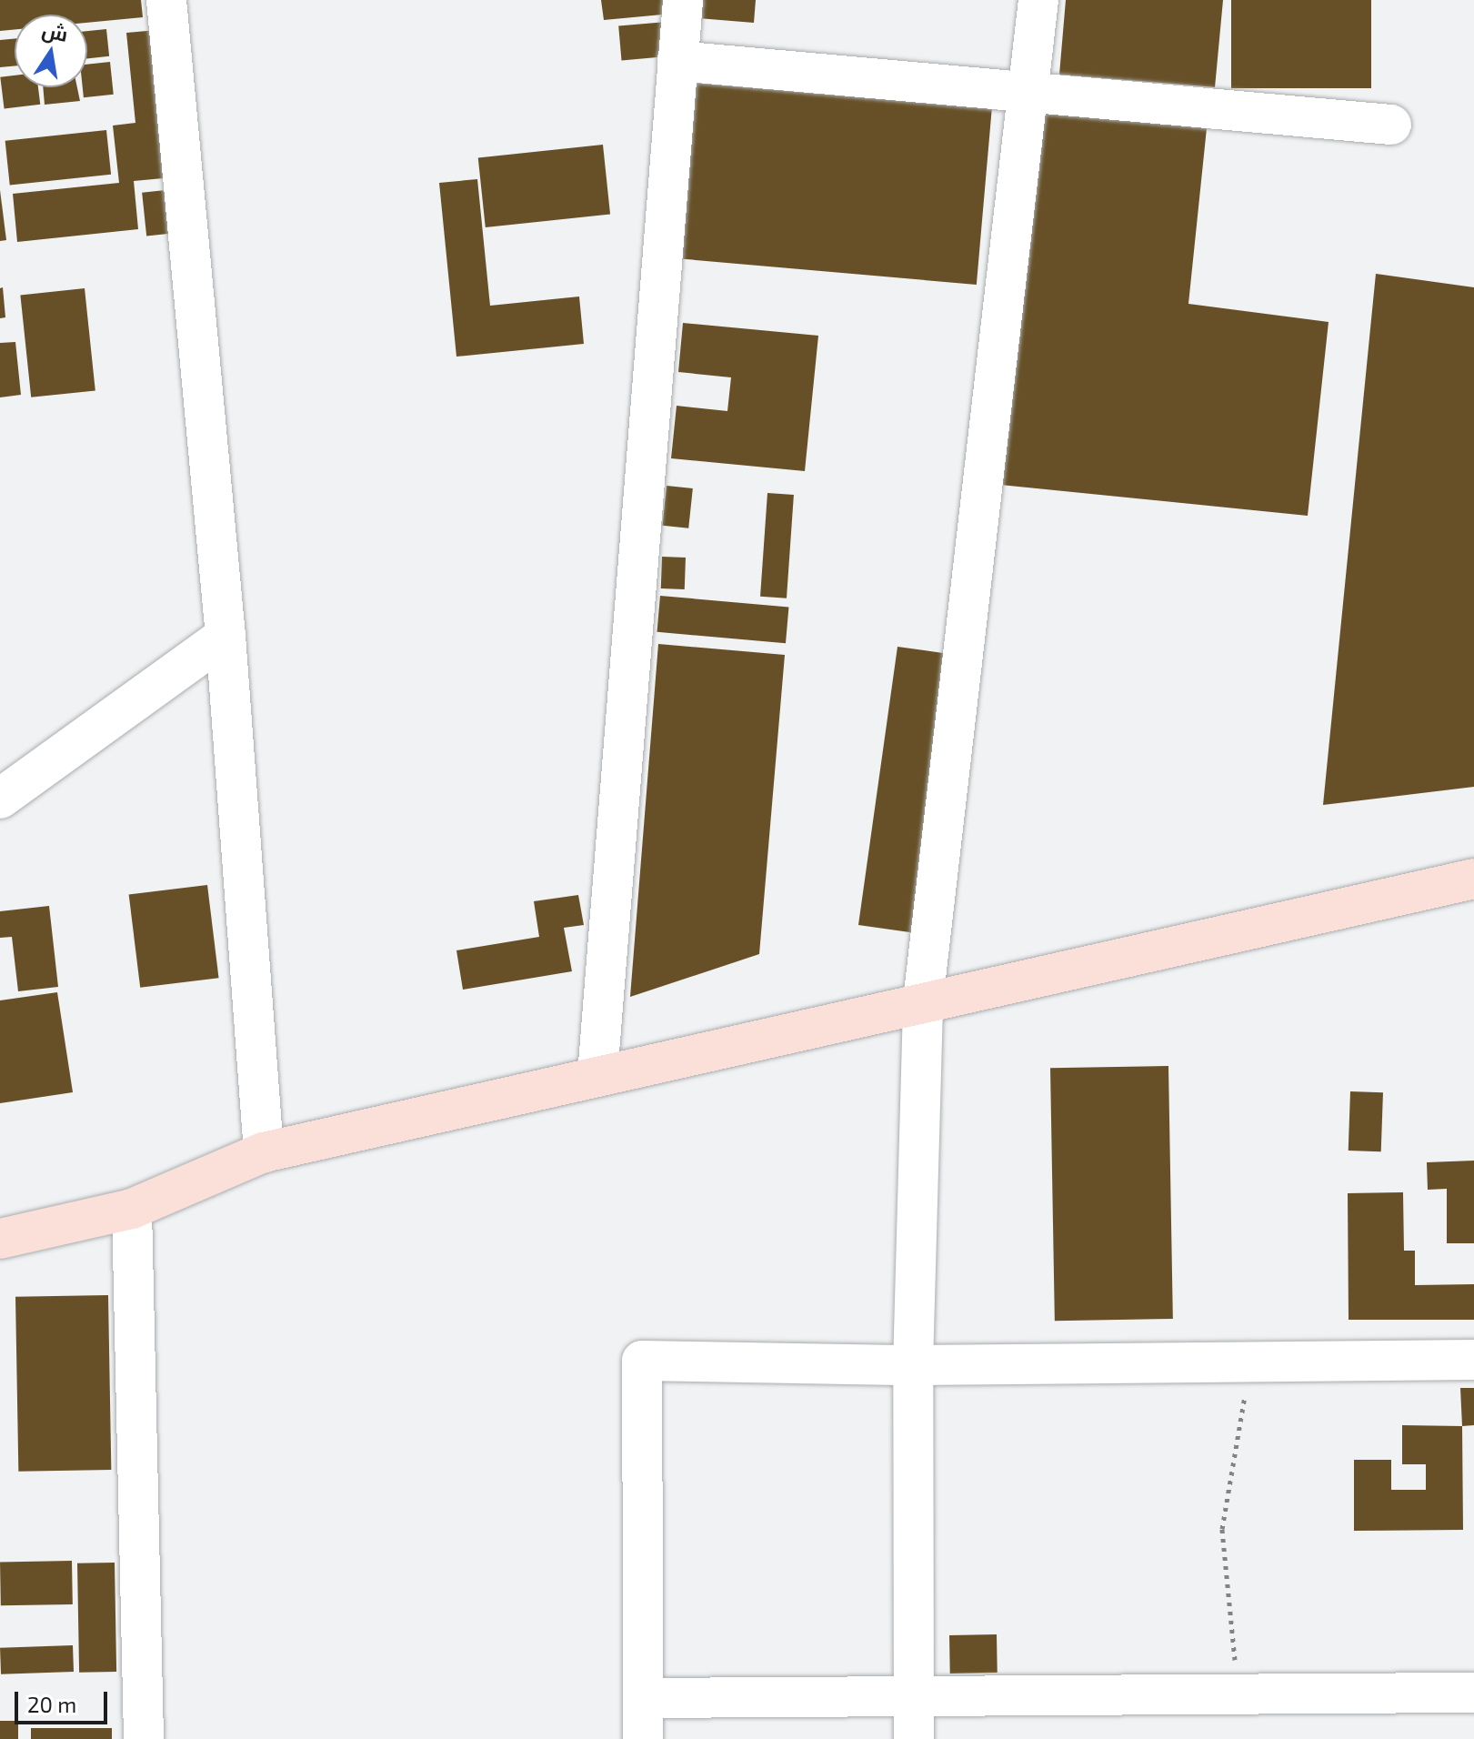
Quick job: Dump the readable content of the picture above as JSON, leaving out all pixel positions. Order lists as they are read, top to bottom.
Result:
{
  "scale_bar": "20 m",
  "north": "top"
}
